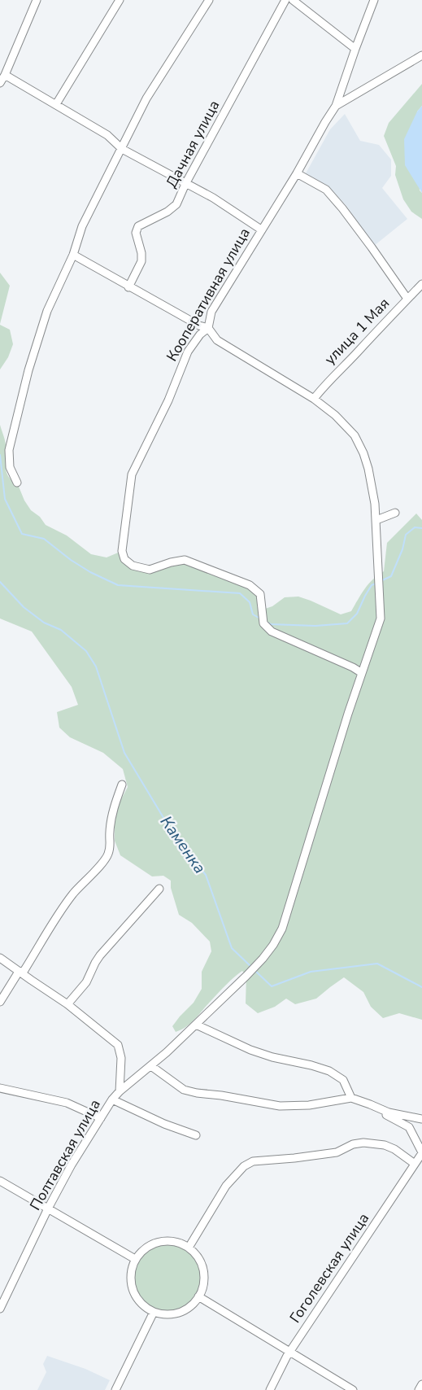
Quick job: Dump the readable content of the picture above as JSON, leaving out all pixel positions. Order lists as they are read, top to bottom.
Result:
{
  "streets": {
    "street": [
      "Дачная улица",
      "Кооперативная улица",
      "улица 1 Мая",
      "Полтавская улица",
      "Гоголевская улица"
    ]
  },
  "crossings": [
    ["Кооперативная улица", "Полтавская улица"]
  ],
  "water": ["Каменка"]
}
